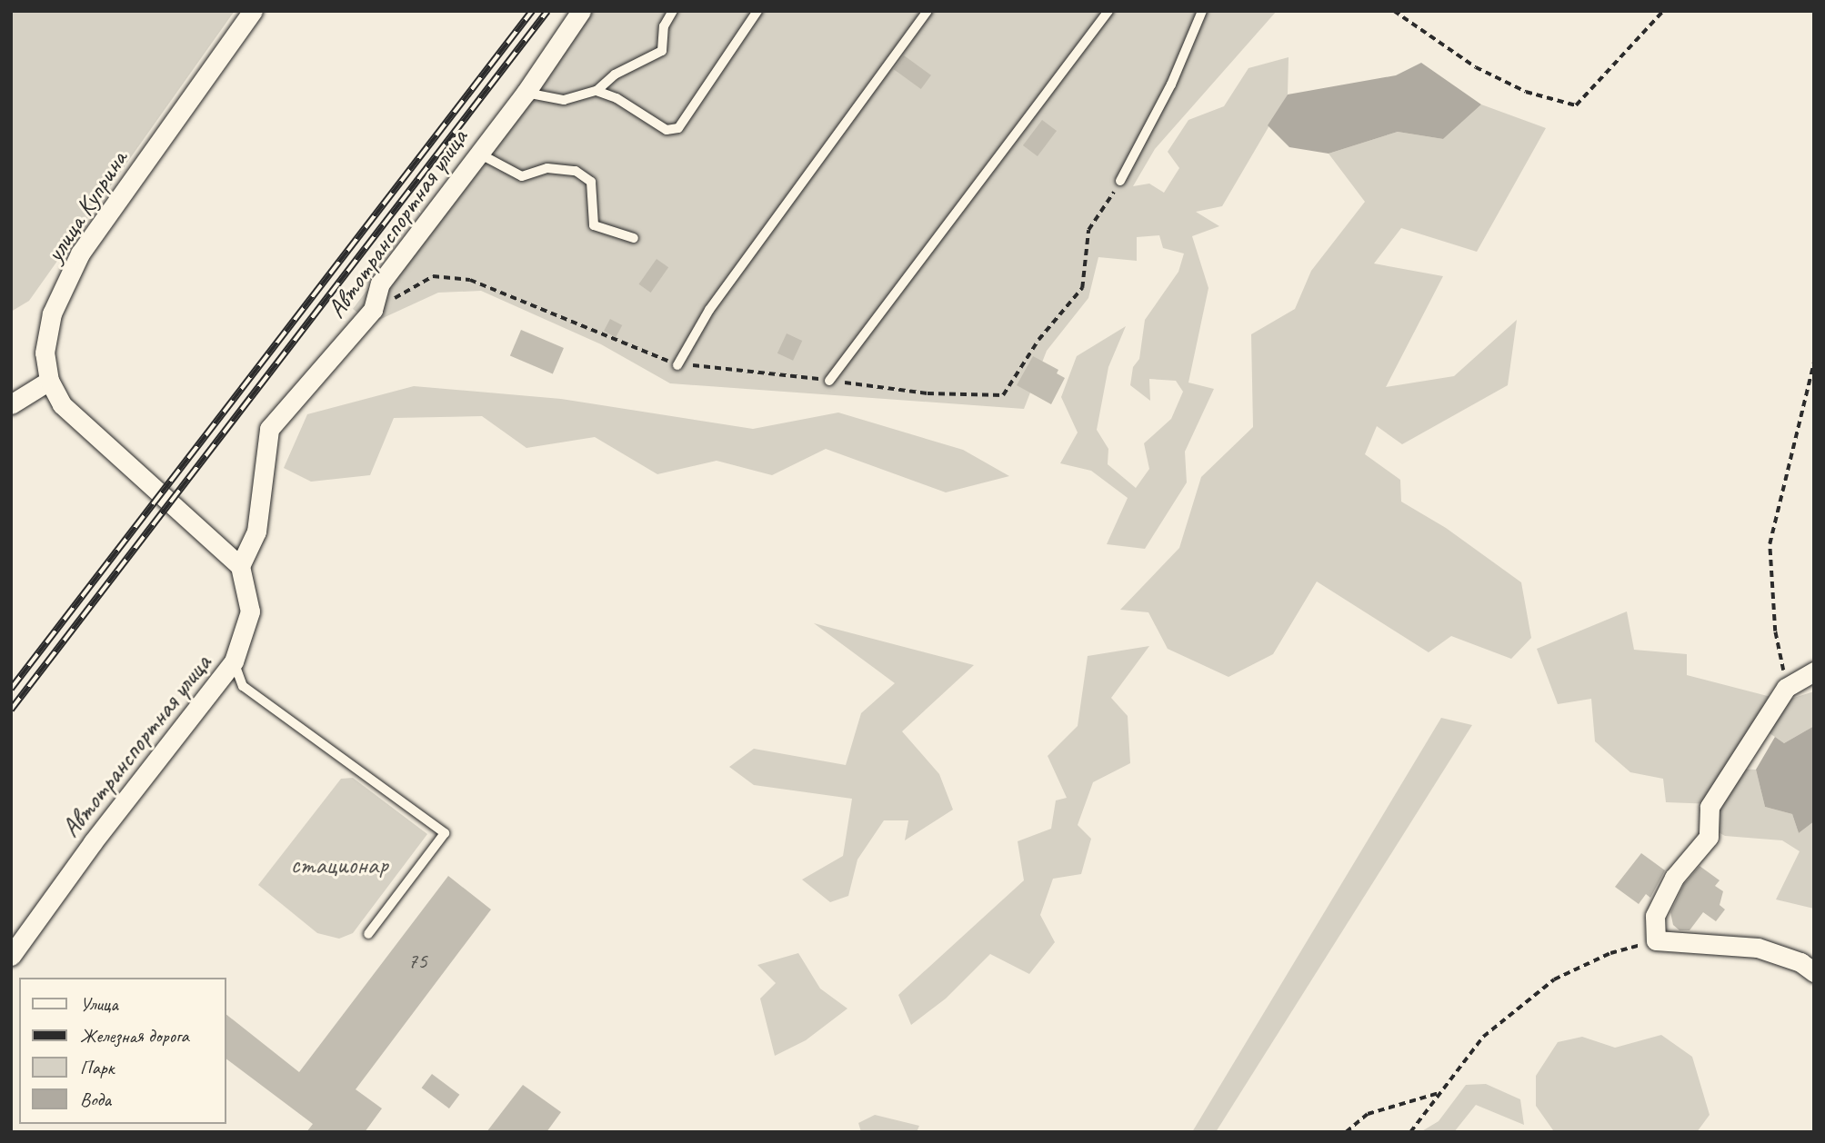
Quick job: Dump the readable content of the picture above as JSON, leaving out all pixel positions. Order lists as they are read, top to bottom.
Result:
{
  "streets": {
    "street": ["улица Куприна", "Автотранспортная улица"]
  },
  "crossings": [
    ["улица Куприна", "Автотранспортная улица"]
  ],
  "parks": ["стационар"],
  "house_numbers": ["75"],
  "legend": [
    "Улица",
    "Железная дорога",
    "Парк",
    "Вода"
  ]
}
